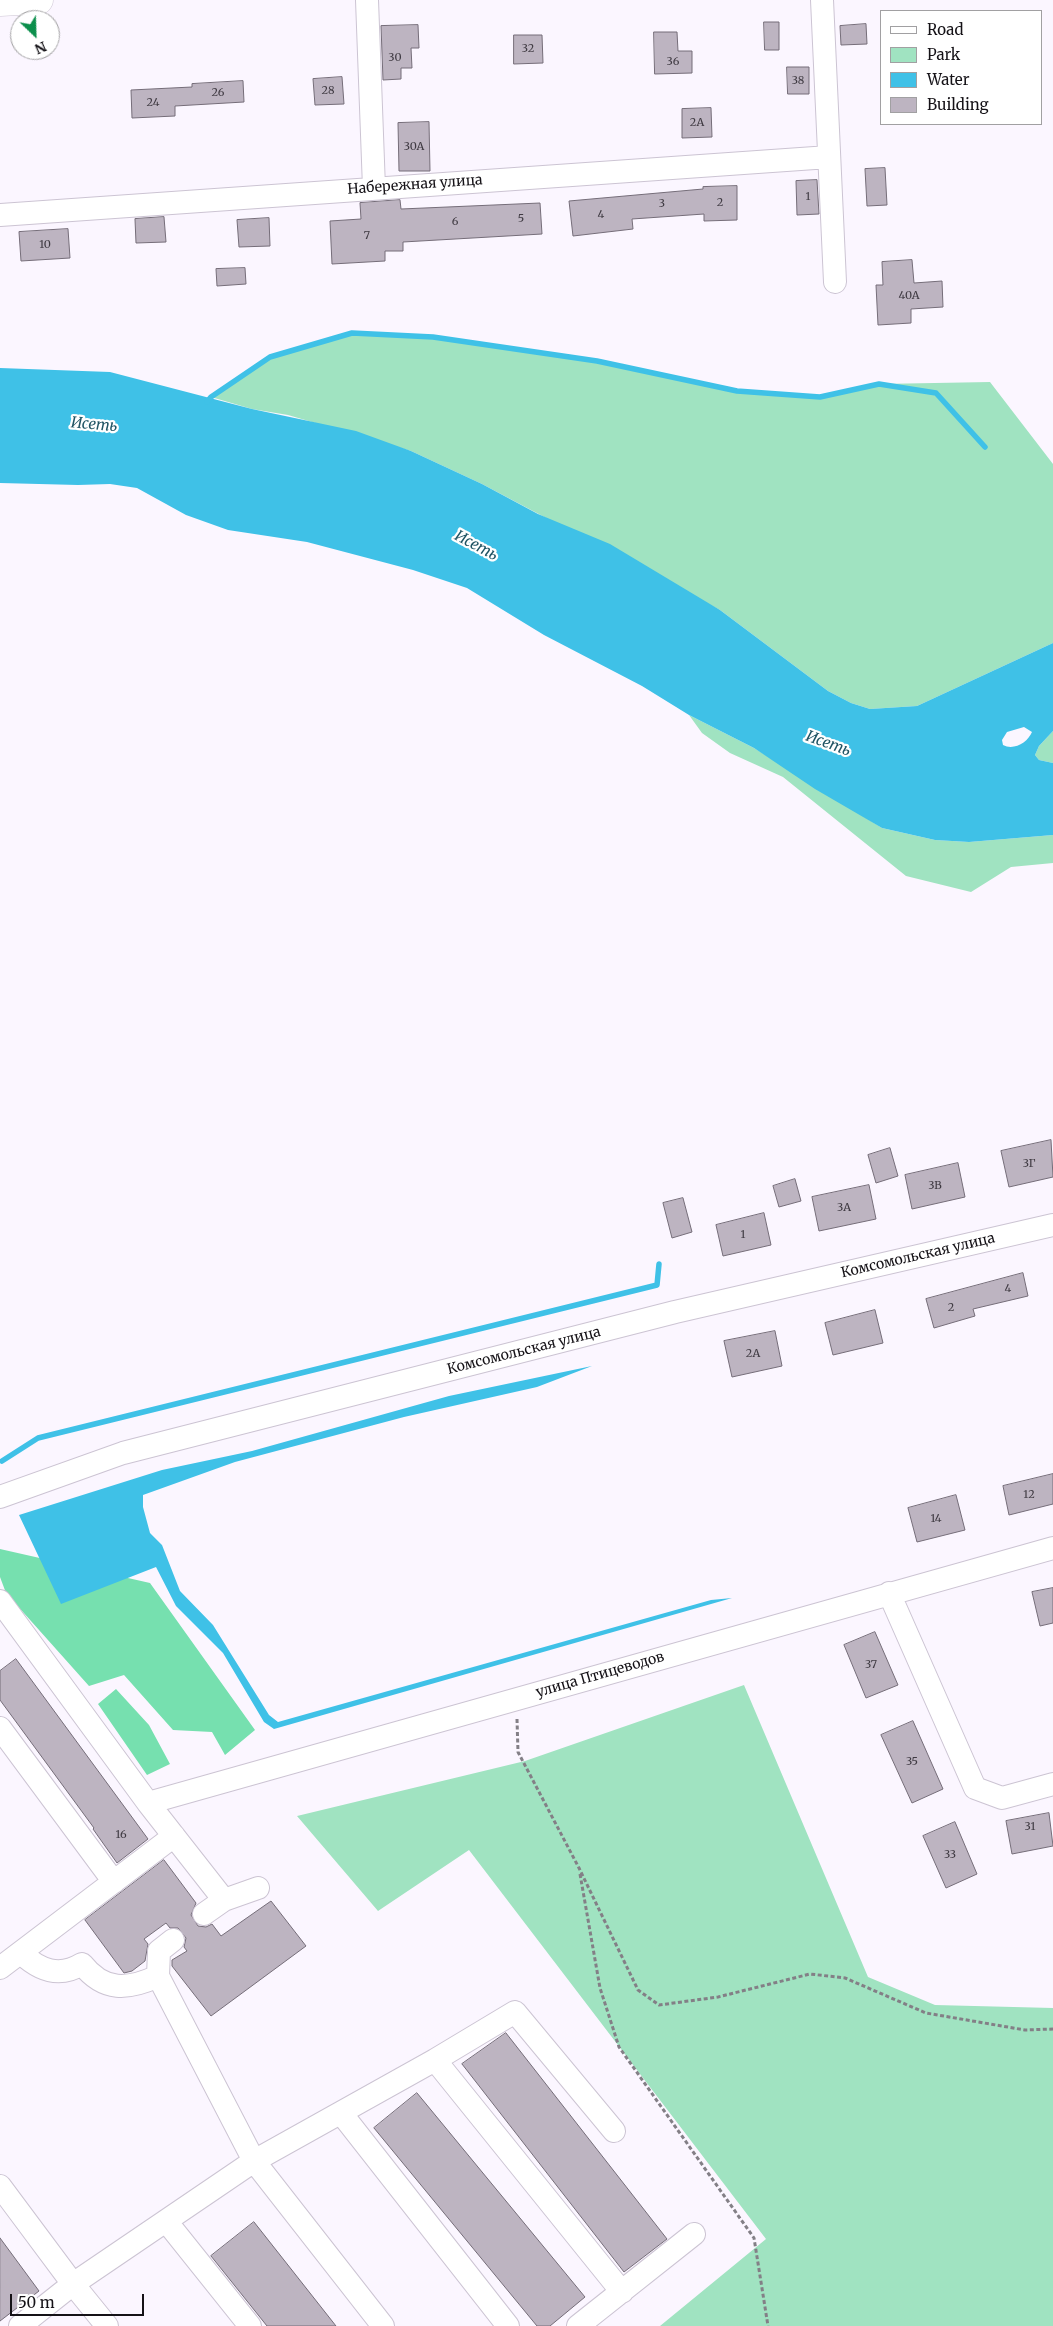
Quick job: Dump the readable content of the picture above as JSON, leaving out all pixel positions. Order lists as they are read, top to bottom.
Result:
{
  "streets": {
    "street": ["Набережная улица", "Комсомольская улица", "улица Птицеводов"]
  },
  "water": ["Исеть"],
  "house_numbers": [
    "32",
    "30",
    "36",
    "38",
    "28",
    "26",
    "24",
    "2А",
    "30А",
    "1",
    "2",
    "3",
    "4",
    "5",
    "6",
    "7",
    "10",
    "40А",
    "3Г",
    "3В",
    "3А",
    "1",
    "4",
    "2",
    "2А",
    "12",
    "14",
    "37",
    "35",
    "31",
    "16",
    "33"
  ],
  "legend": [
    "Road",
    "Park",
    "Water",
    "Building"
  ],
  "scale_bar": "50 m",
  "north": "bottom right"
}
